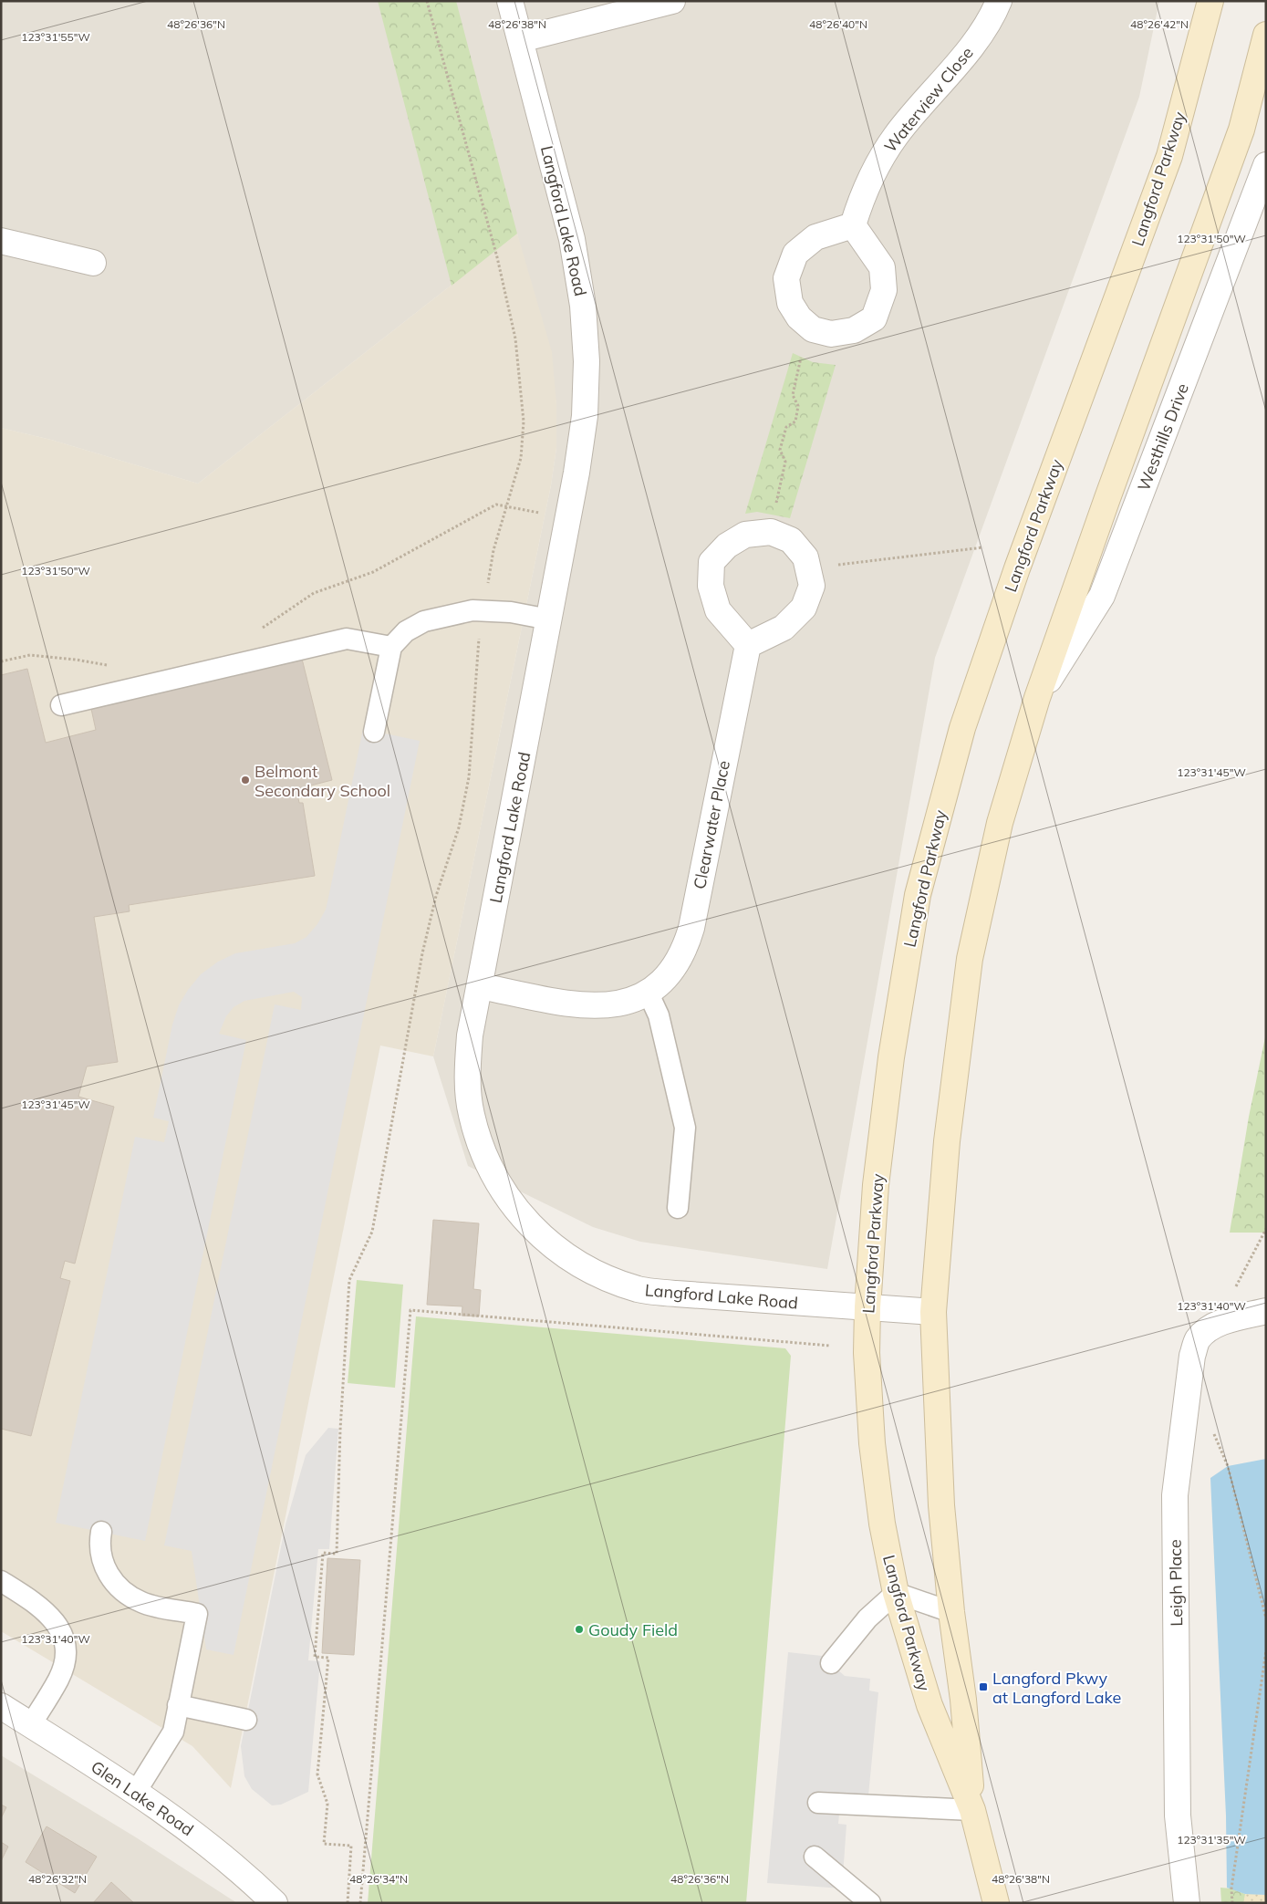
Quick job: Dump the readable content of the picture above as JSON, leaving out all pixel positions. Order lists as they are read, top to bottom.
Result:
{
  "streets": {
    "main road": ["Langford Parkway"],
    "street": [
      "Waterview Close",
      "Langford Lake Road",
      "Westhills Drive",
      "Clearwater Place",
      "Leigh Place",
      "Glen Lake Road"
    ]
  },
  "crossings": [
    ["Langford Parkway", "Langford Lake Road"],
    ["Langford Parkway", "Westhills Drive"],
    ["Langford Lake Road", "Clearwater Place"]
  ],
  "places": {
    "other": ["Belmont Secondary School", "Goudy Field"],
    "transit": ["Langford Pkwy at Langford Lake"]
  },
  "coordinates": [
    "48°26'36\"N",
    "48°26'38\"N",
    "48°26'40\"N",
    "48°26'42\"N",
    "123°31'55\"W",
    "123°31'50\"W",
    "123°31'45\"W",
    "123°31'40\"W",
    "123°31'35\"W",
    "48°26'32\"N",
    "48°26'34\"N"
  ]
}
